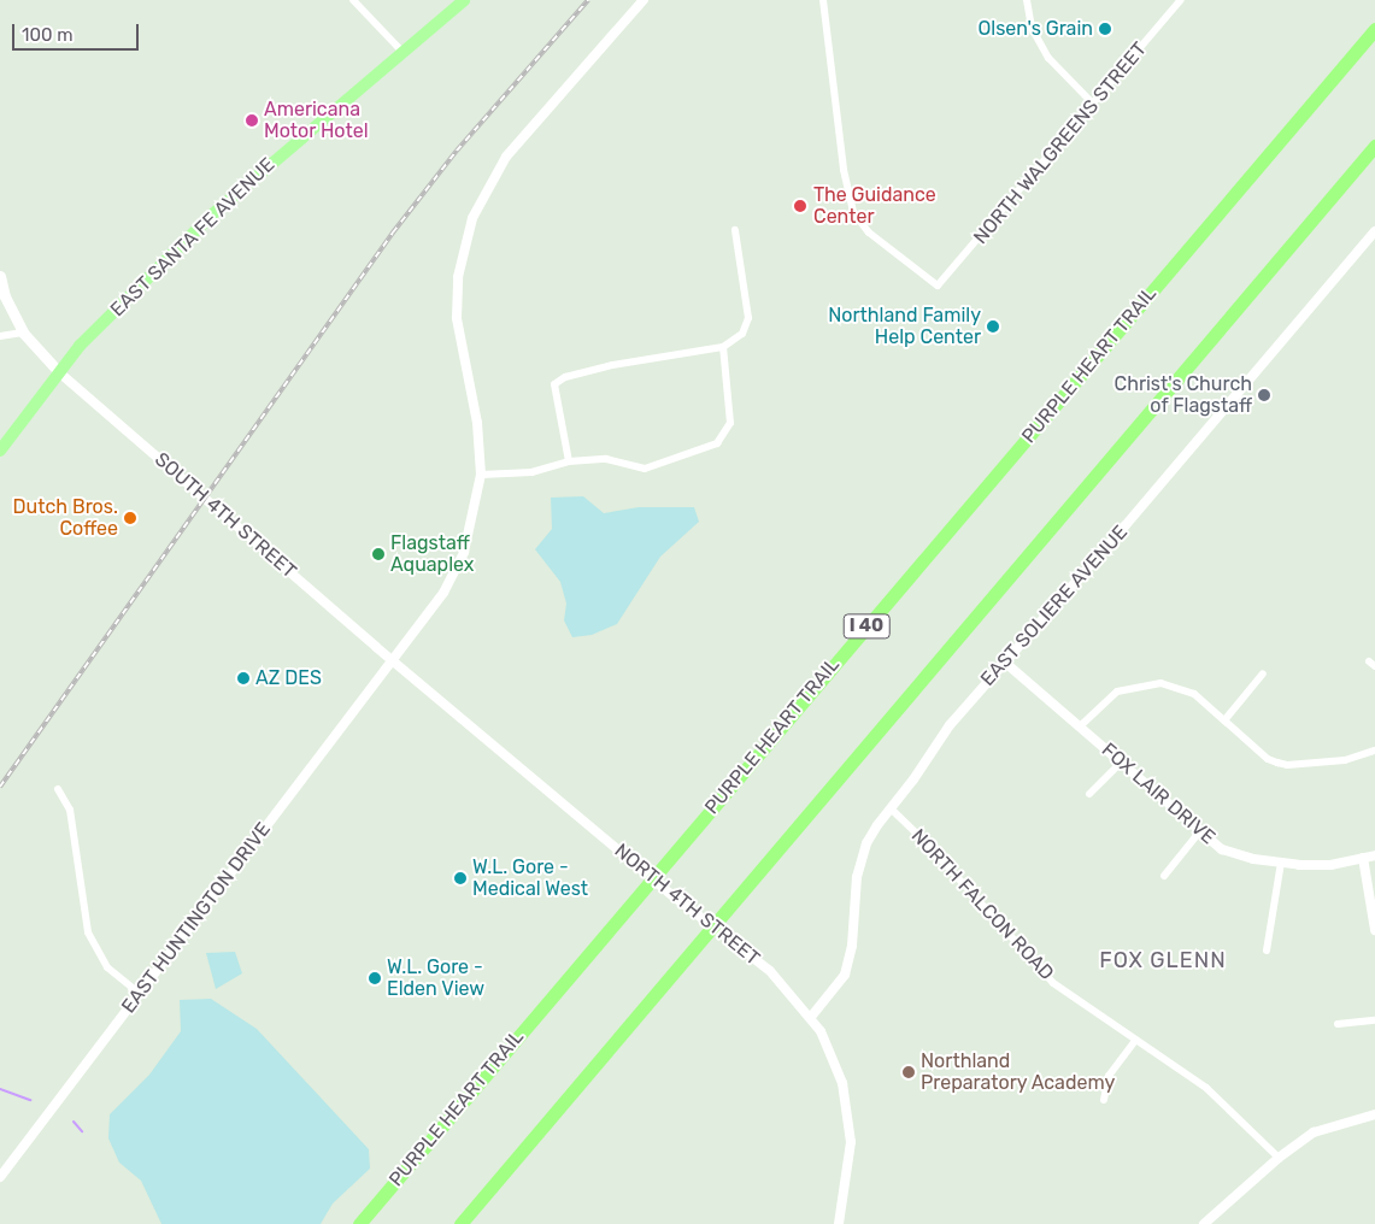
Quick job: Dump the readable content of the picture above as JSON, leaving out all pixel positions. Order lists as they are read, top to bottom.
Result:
{
  "streets": {
    "highway": ["PURPLE HEART TRAIL", "I 40"],
    "main road": ["EAST SANTA FE AVENUE"],
    "street": [
      "NORTH WALGREENS STREET",
      "SOUTH 4TH STREET",
      "EAST SOLIERE AVENUE",
      "FOX LAIR DRIVE",
      "NORTH 4TH STREET",
      "NORTH FALCON ROAD",
      "EAST HUNTINGTON DRIVE"
    ]
  },
  "crossings": [
    ["EAST SANTA FE AVENUE", "SOUTH 4TH STREET"],
    ["SOUTH 4TH STREET", "NORTH 4TH STREET"],
    ["SOUTH 4TH STREET", "EAST HUNTINGTON DRIVE"],
    ["EAST SOLIERE AVENUE", "FOX LAIR DRIVE"],
    ["EAST SOLIERE AVENUE", "NORTH 4TH STREET"],
    ["EAST SOLIERE AVENUE", "NORTH FALCON ROAD"],
    ["NORTH 4TH STREET", "EAST HUNTINGTON DRIVE"]
  ],
  "districts": ["FOX GLENN"],
  "places": [
    "Olsen's Grain",
    "Americana Motor Hotel",
    "The Guidance Center",
    "Northland Family Help Center",
    "Christ's Church of Flagstaff",
    "Dutch Bros. Coffee",
    "Flagstaff Aquaplex",
    "AZ DES",
    "W.L. Gore - Medical West",
    "W.L. Gore - Elden View",
    "Northland Preparatory Academy"
  ],
  "scale_bar": "100 m"
}
